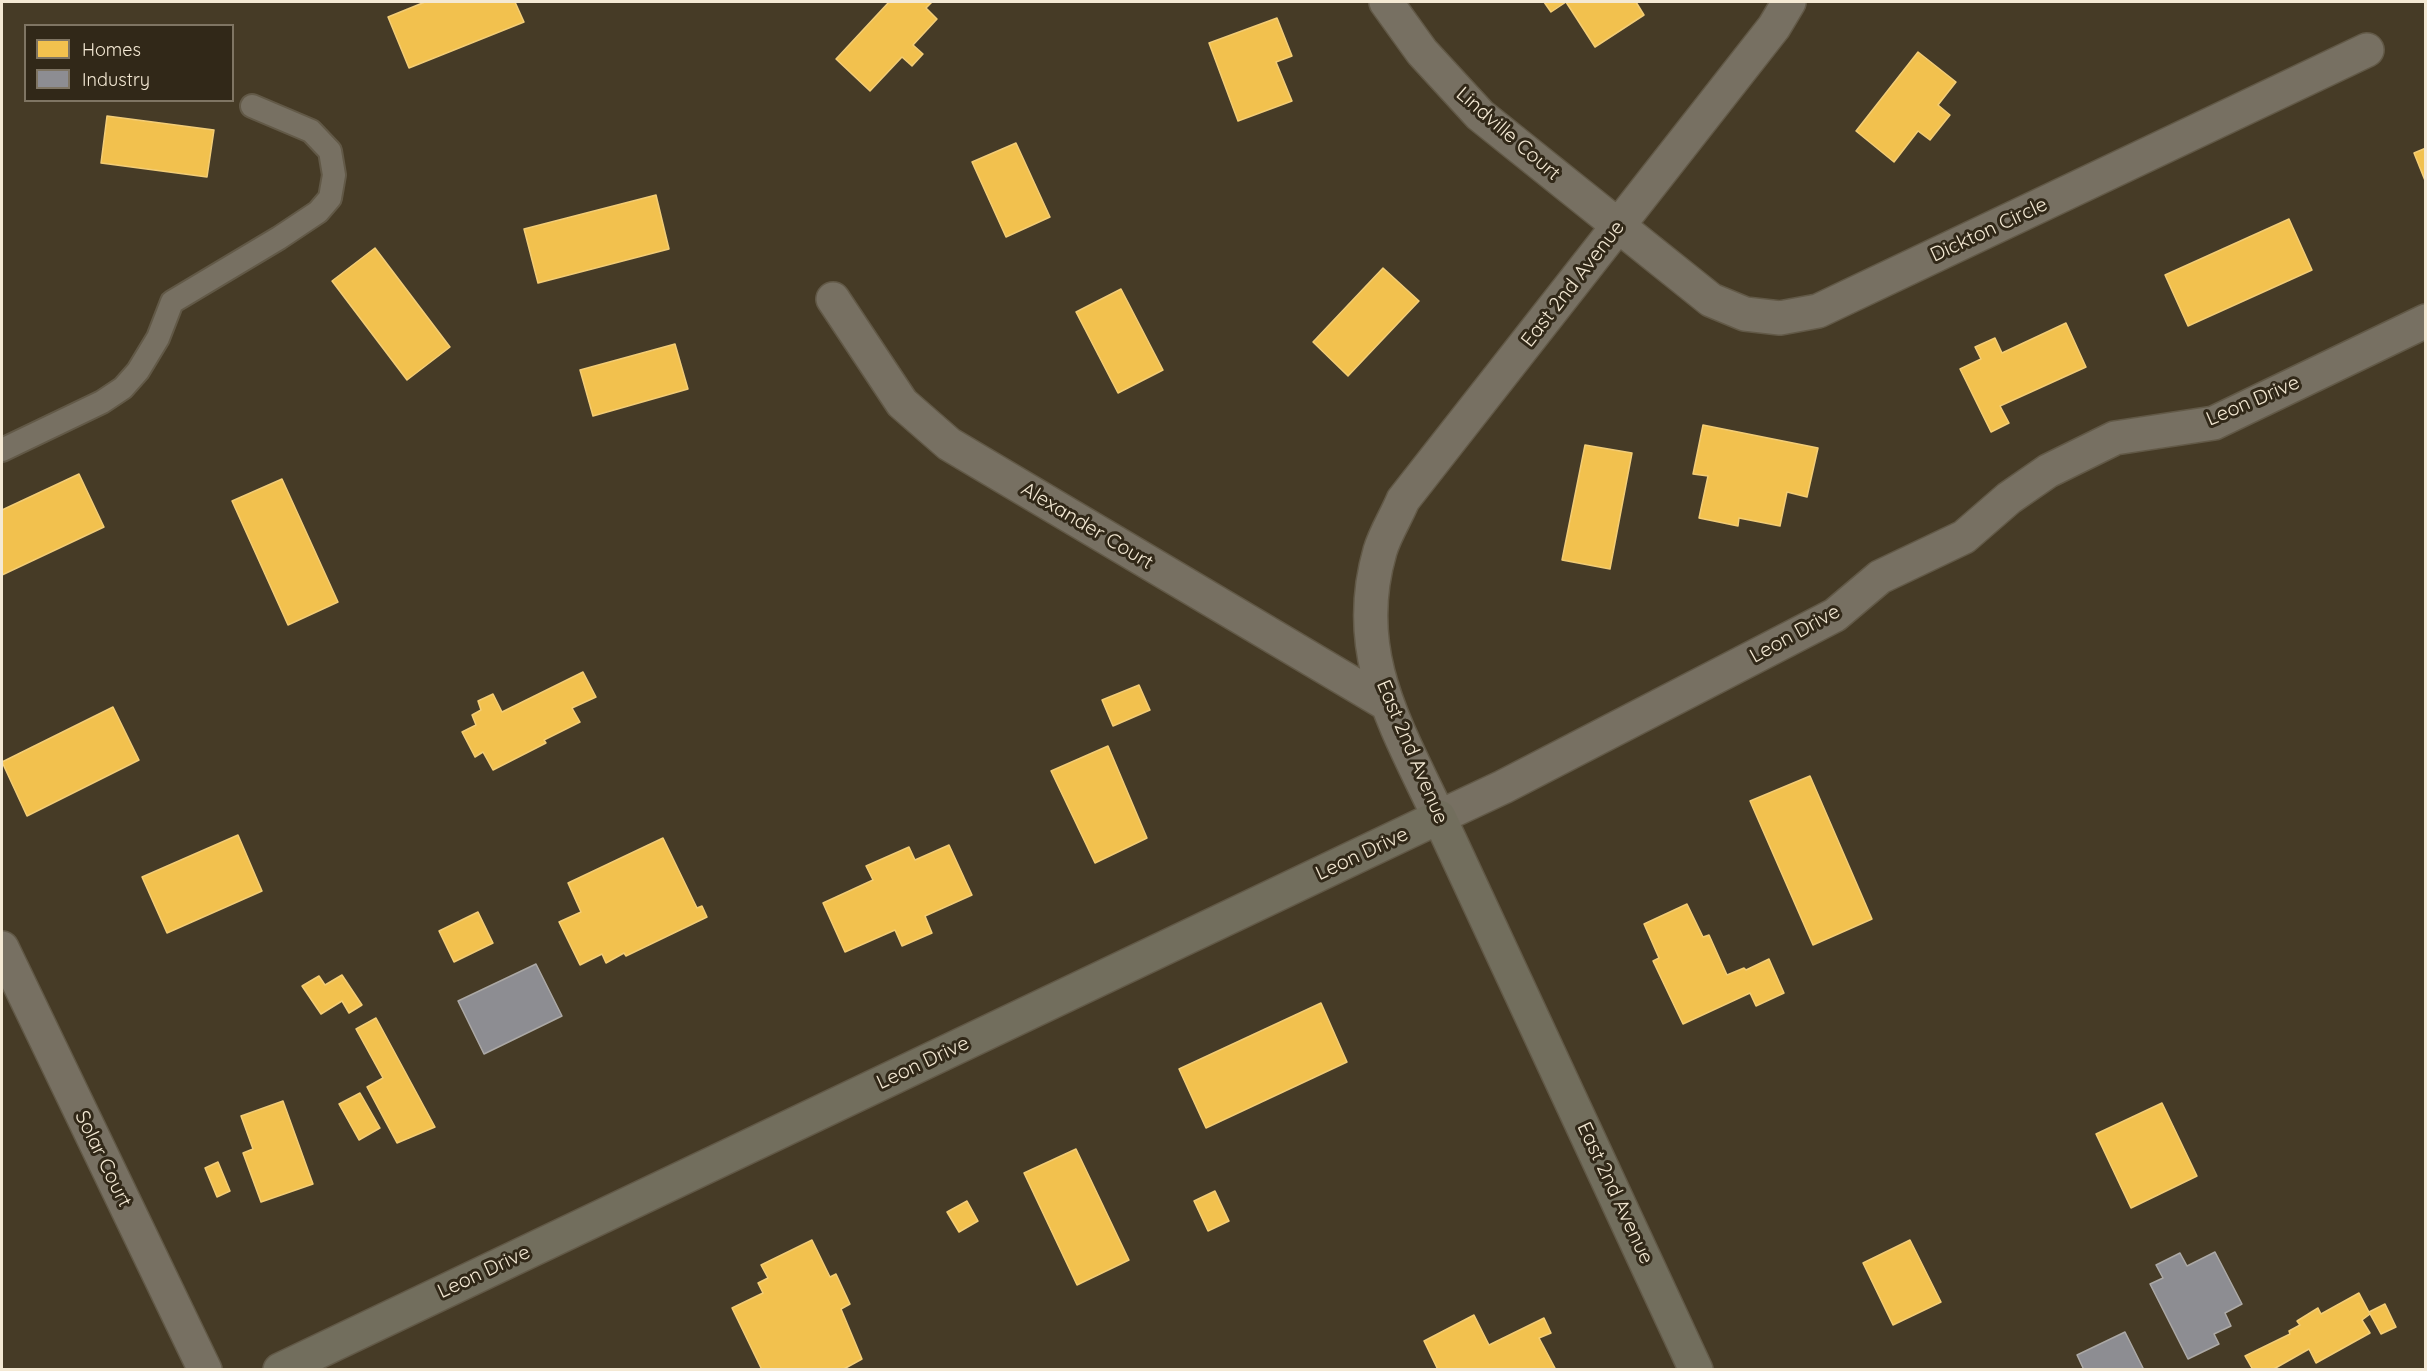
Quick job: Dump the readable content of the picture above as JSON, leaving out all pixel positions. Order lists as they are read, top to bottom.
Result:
{
  "streets": {
    "street": [
      "Lindville Court",
      "Dickton Circle",
      "East 2nd Avenue",
      "Leon Drive",
      "Alexander Court",
      "Solar Court"
    ]
  },
  "crossings": [
    ["Lindville Court", "Dickton Circle"],
    ["Lindville Court", "East 2nd Avenue"],
    ["Dickton Circle", "East 2nd Avenue"],
    ["East 2nd Avenue", "Leon Drive"],
    ["East 2nd Avenue", "Alexander Court"]
  ],
  "legend": ["Homes", "Industry"]
}
